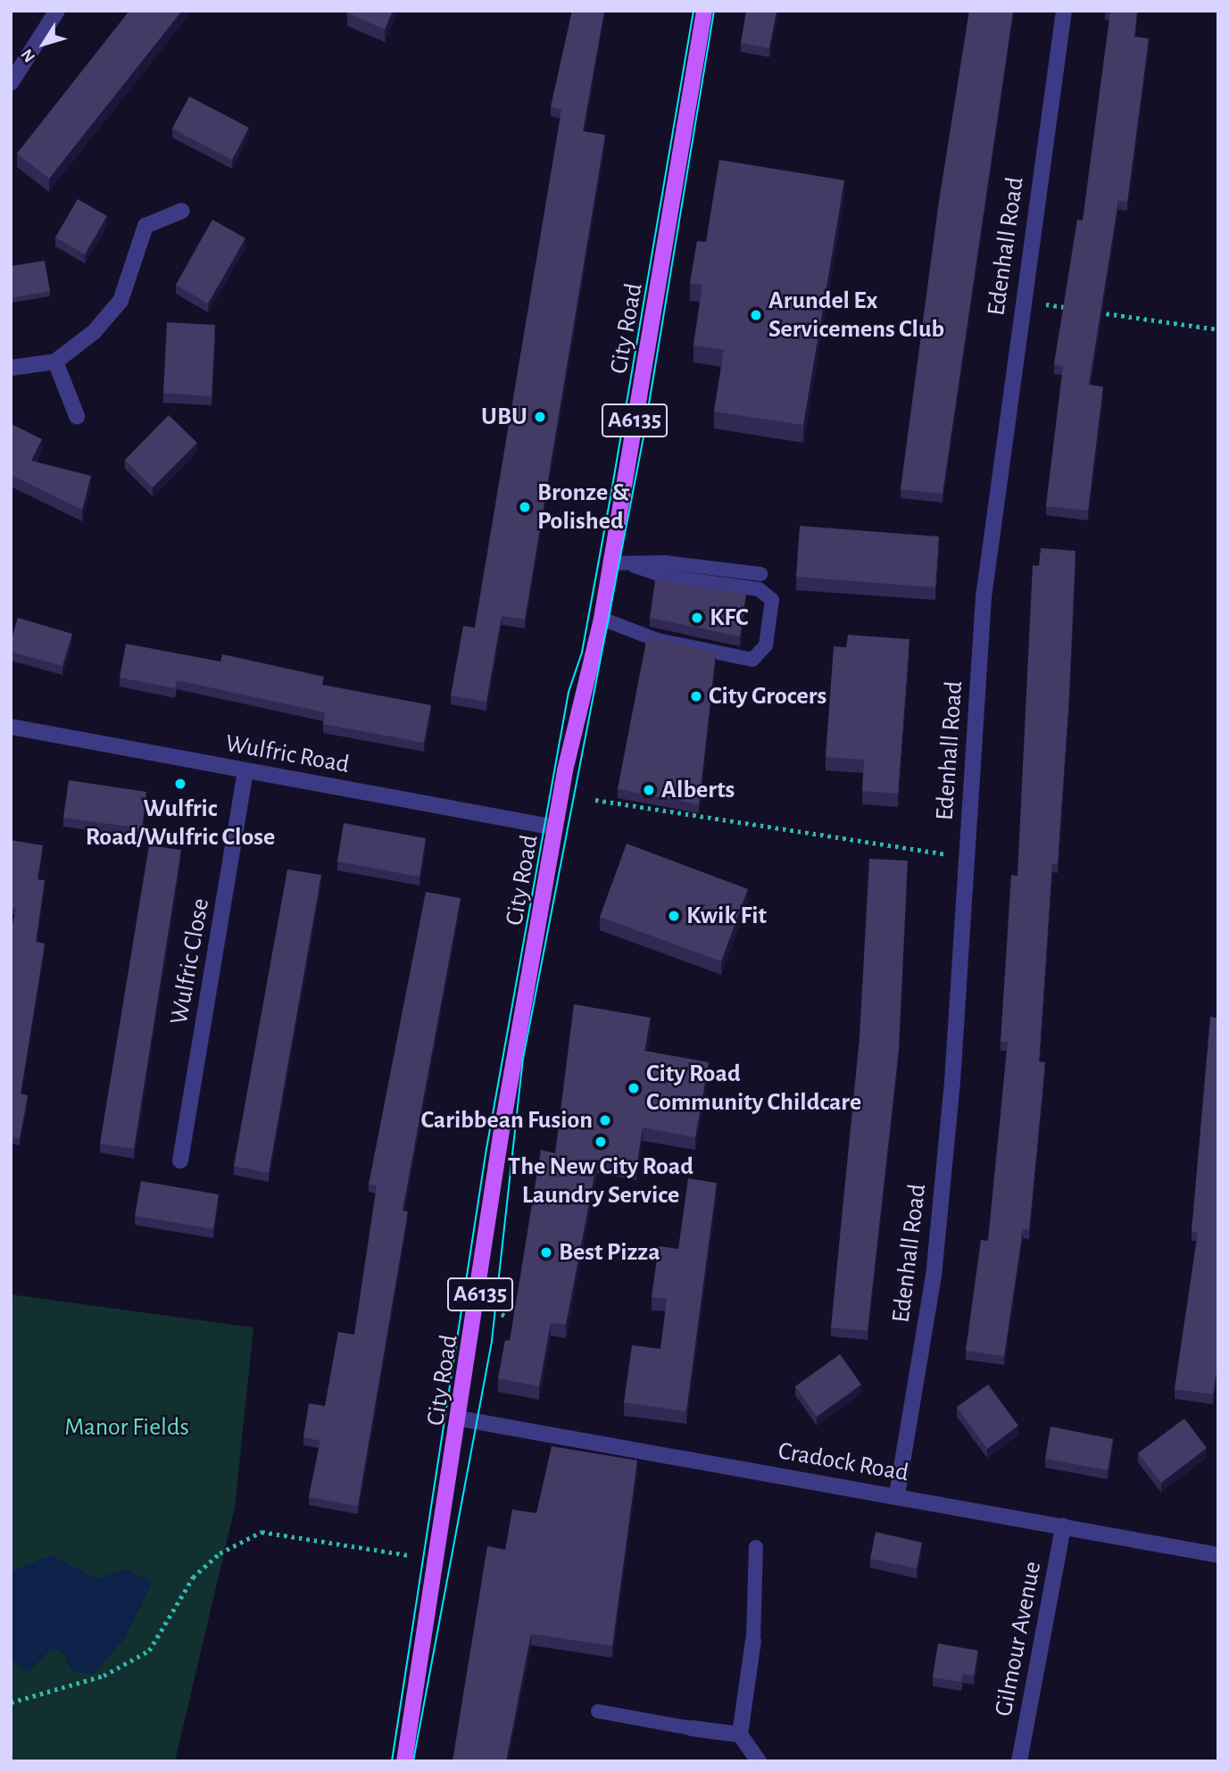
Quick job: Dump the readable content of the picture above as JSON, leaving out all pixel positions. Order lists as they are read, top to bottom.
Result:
{
  "streets": {
    "main road": ["City Road", "A6135"],
    "street": [
      "Edenhall Road",
      "Wulfric Road",
      "Wulfric Close",
      "Cradock Road",
      "Gilmour Avenue"
    ]
  },
  "crossings": [
    ["Edenhall Road", "Cradock Road"],
    ["City Road", "Wulfric Road"],
    ["City Road", "Cradock Road"],
    ["Wulfric Road", "Wulfric Close"],
    ["Cradock Road", "Gilmour Avenue"]
  ],
  "parks": ["Manor Fields"],
  "places": [
    "Arundel Ex Servicemens Club",
    "UBU",
    "Bronze & Polished",
    "KFC",
    "City Grocers",
    "Wulfric Road/Wulfric Close",
    "Alberts",
    "Kwik Fit",
    "City Road Community Childcare",
    "Caribbean Fusion",
    "The New City Road Laundry Service",
    "Best Pizza"
  ],
  "north": "bottom left"
}
